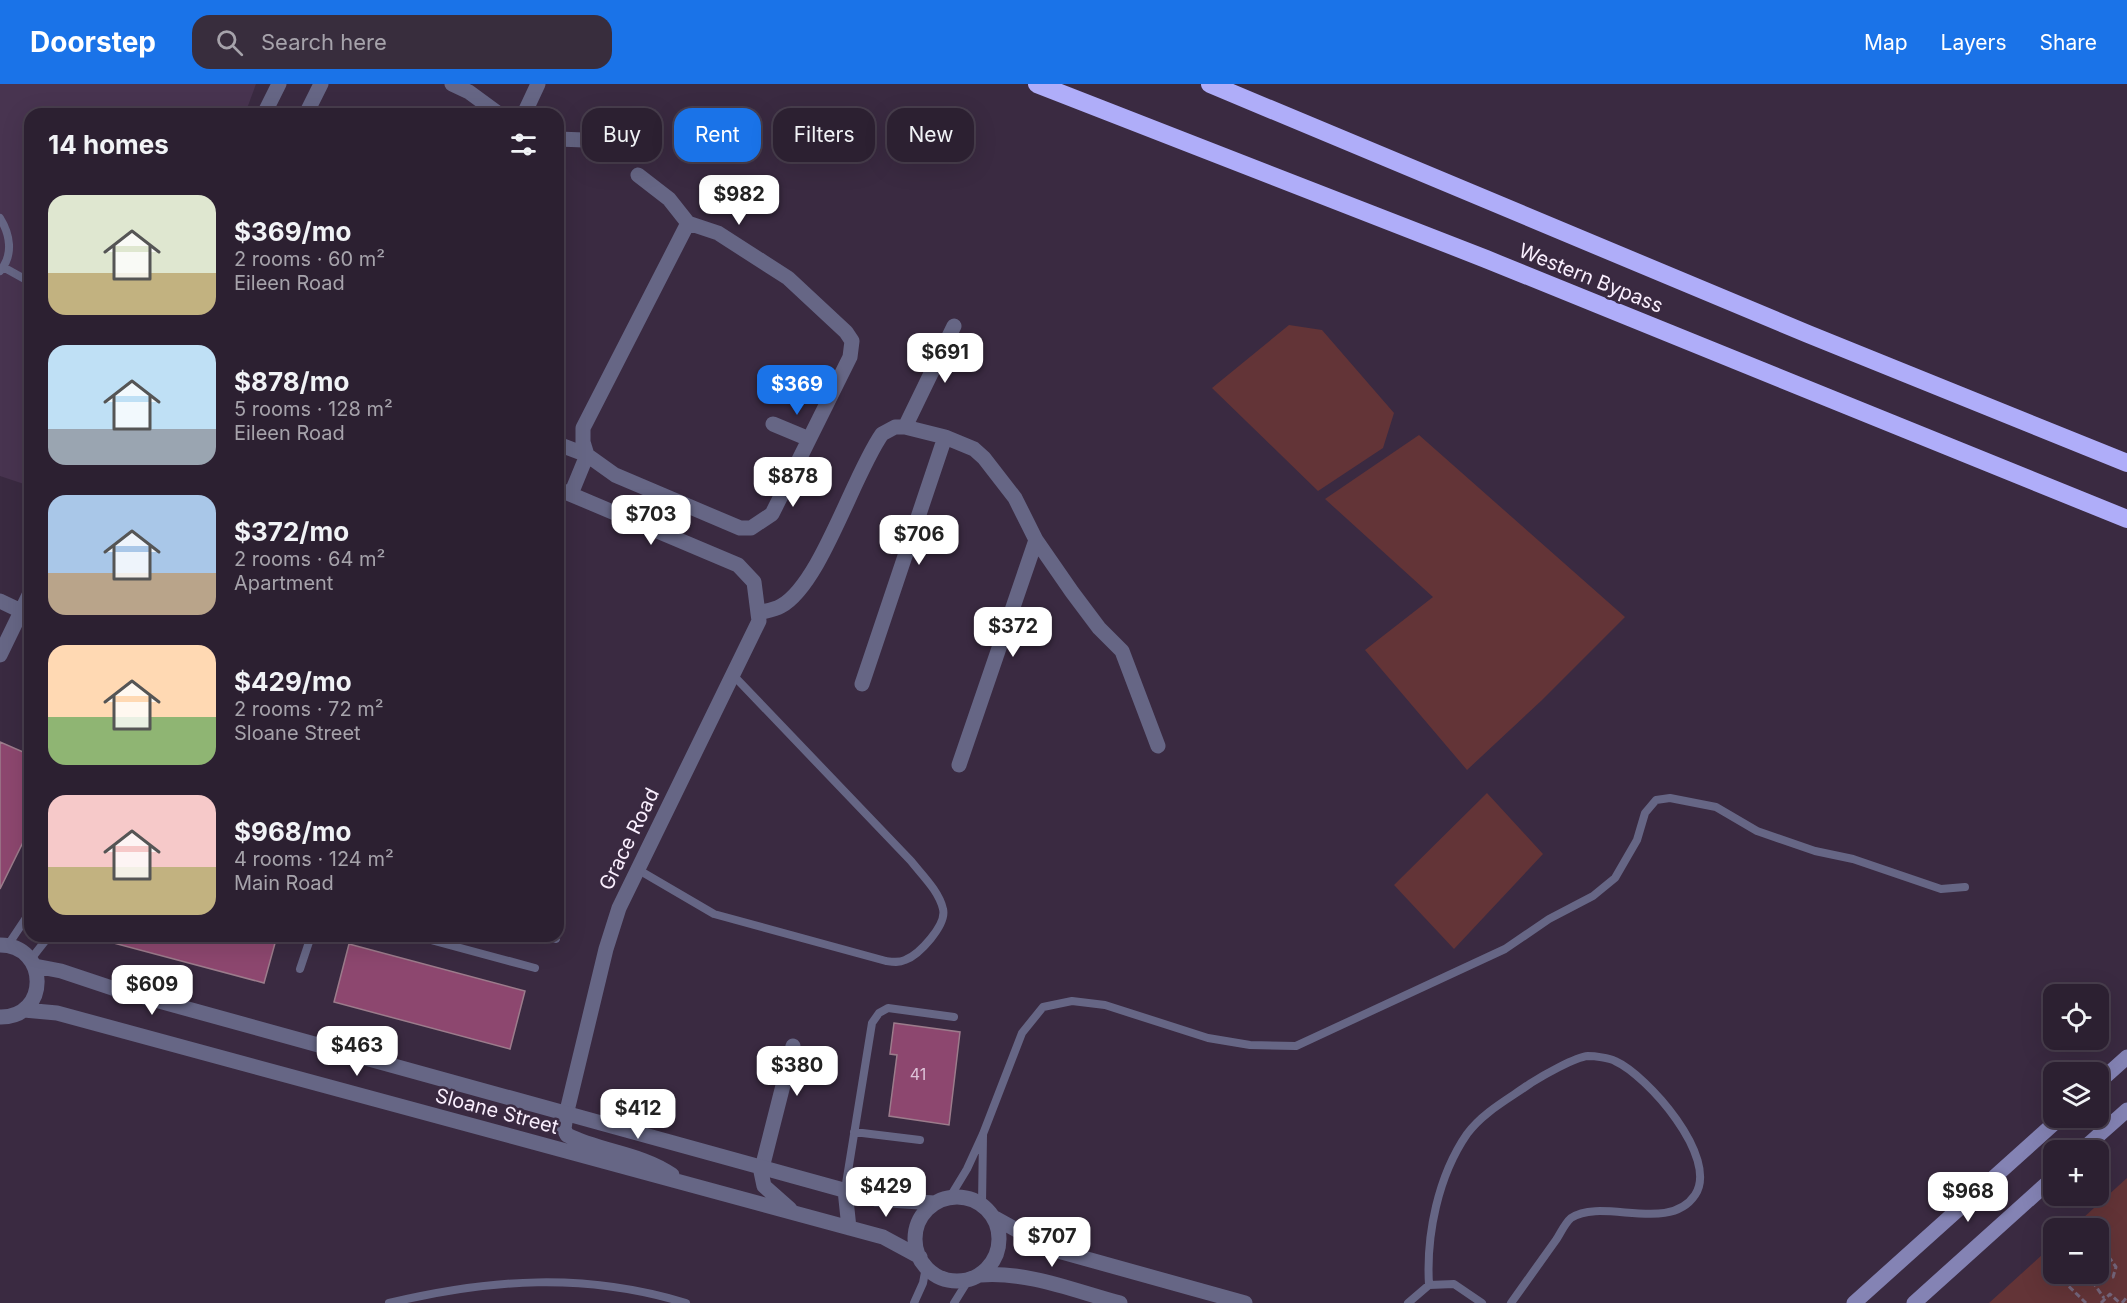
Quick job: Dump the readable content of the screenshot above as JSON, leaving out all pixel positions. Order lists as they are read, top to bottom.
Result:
{
  "streets": {
    "highway": ["Western Bypass"],
    "street": ["Grace Road", "Sloane Street"]
  },
  "crossings": [
    ["Grace Road", "Sloane Street"]
  ],
  "house_numbers": ["41"],
  "page": {
    "header": "Doorstep",
    "search": "Search here",
    "nav": ["Map", "Layers", "Share"],
    "chip": [
      "Buy",
      "Rent",
      "Filters",
      "New"
    ],
    "heading": "14 homes",
    "price": [
      "$982",
      "$691",
      "$369",
      "$878",
      "$703",
      "$706",
      "$372",
      "$609",
      "$463",
      "$380",
      "$412",
      "$429",
      "$968",
      "$707"
    ],
    "list": [
      {
        "name": "$369/mo",
        "note": "2 rooms · 60 m² · Eileen Road"
      },
      {
        "name": "$878/mo",
        "note": "5 rooms · 128 m² · Eileen Road"
      },
      {
        "name": "$372/mo",
        "note": "2 rooms · 64 m² · Apartment"
      },
      {
        "name": "$429/mo",
        "note": "2 rooms · 72 m² · Sloane Street"
      },
      {
        "name": "$968/mo",
        "note": "4 rooms · 124 m² · Main Road"
      }
    ],
    "map_buttons": ["+", "−"]
  }
}
